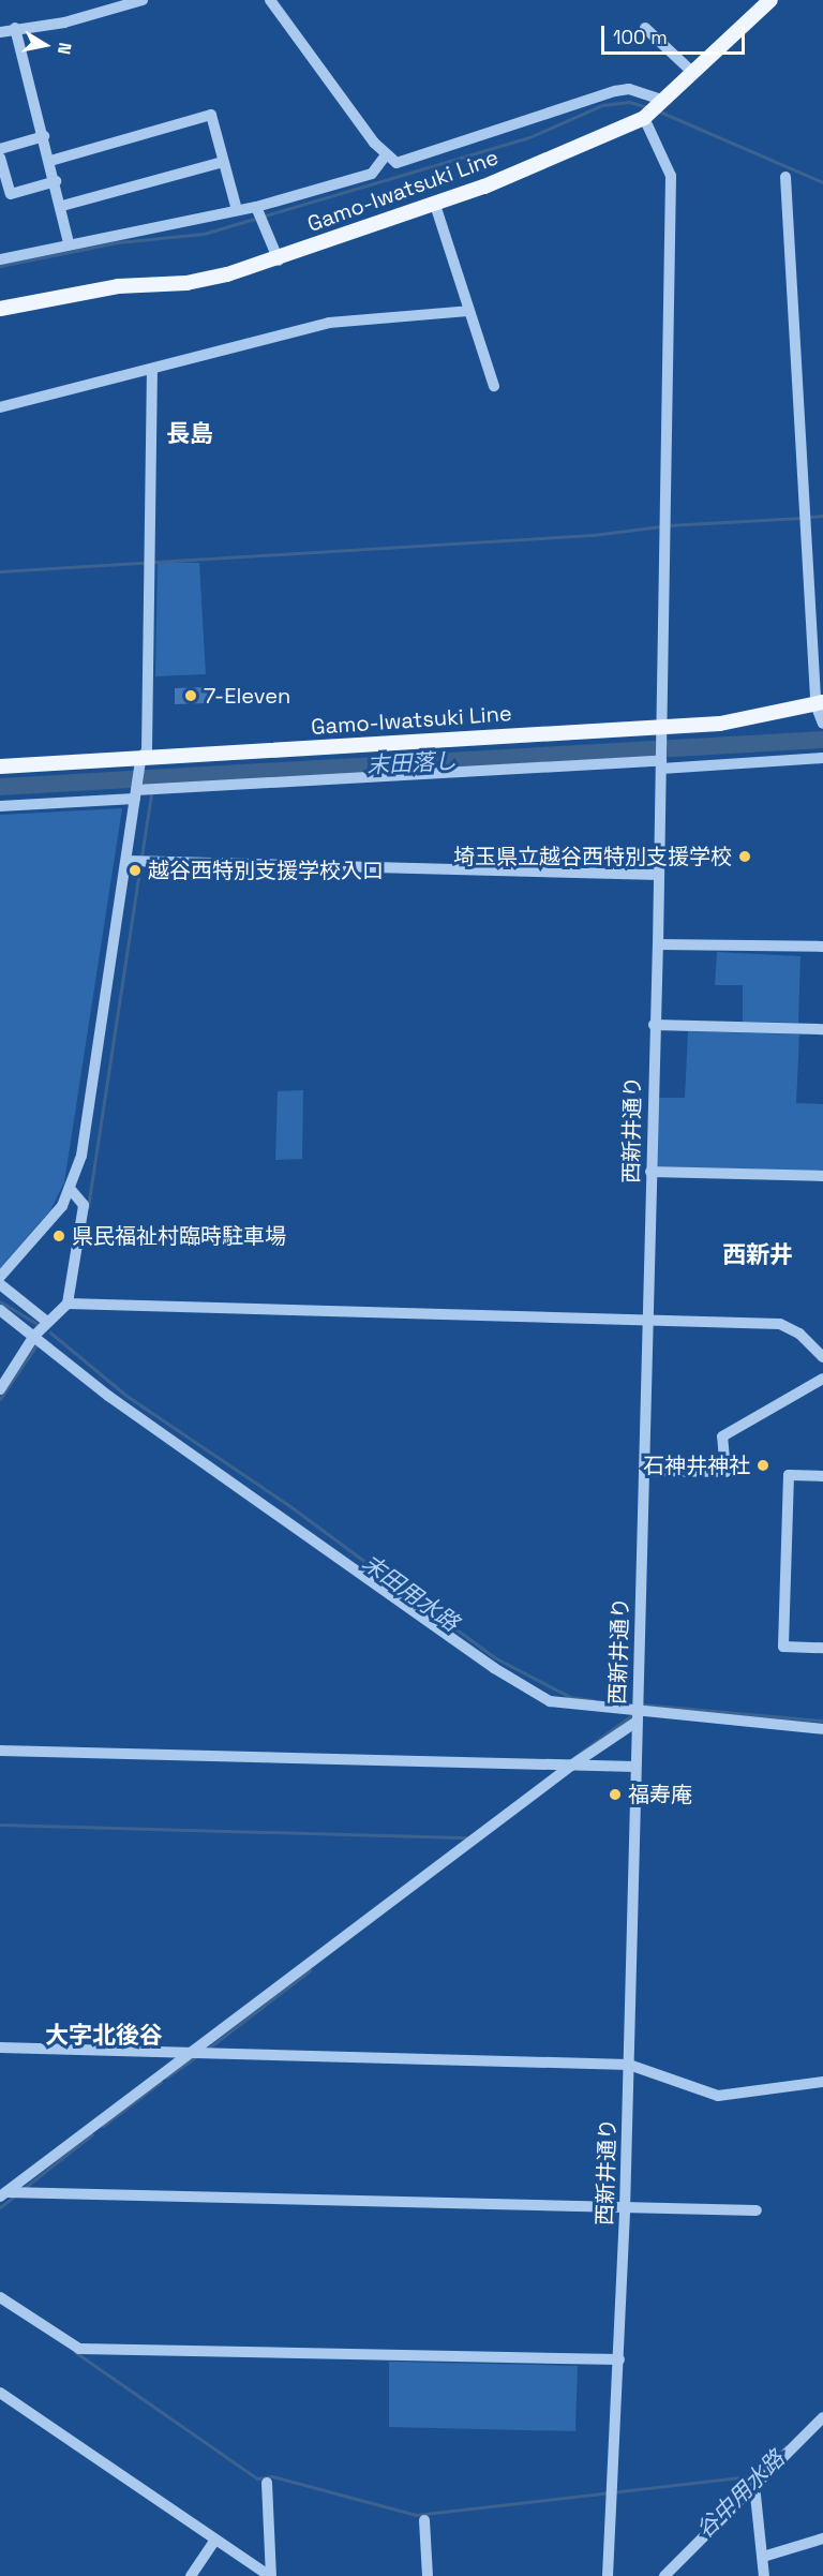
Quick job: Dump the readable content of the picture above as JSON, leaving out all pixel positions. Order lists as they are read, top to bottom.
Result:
{
  "streets": {
    "main road": ["Gamo-Iwatsuki Line"],
    "street": ["西新井通り"]
  },
  "crossings": [
    ["Gamo-Iwatsuki Line", "西新井通り"]
  ],
  "districts": ["長島", "西新井", "大字北後谷"],
  "water": ["末田落し", "末田用水路", "谷中用水路"],
  "places": [
    "7-Eleven",
    "埼玉県立越谷西特別支援学校",
    "越谷西特別支援学校入口",
    "県民福祉村臨時駐車場",
    "石神井神社",
    "福寿庵"
  ],
  "scale_bar": "100 m",
  "north": "right"
}
